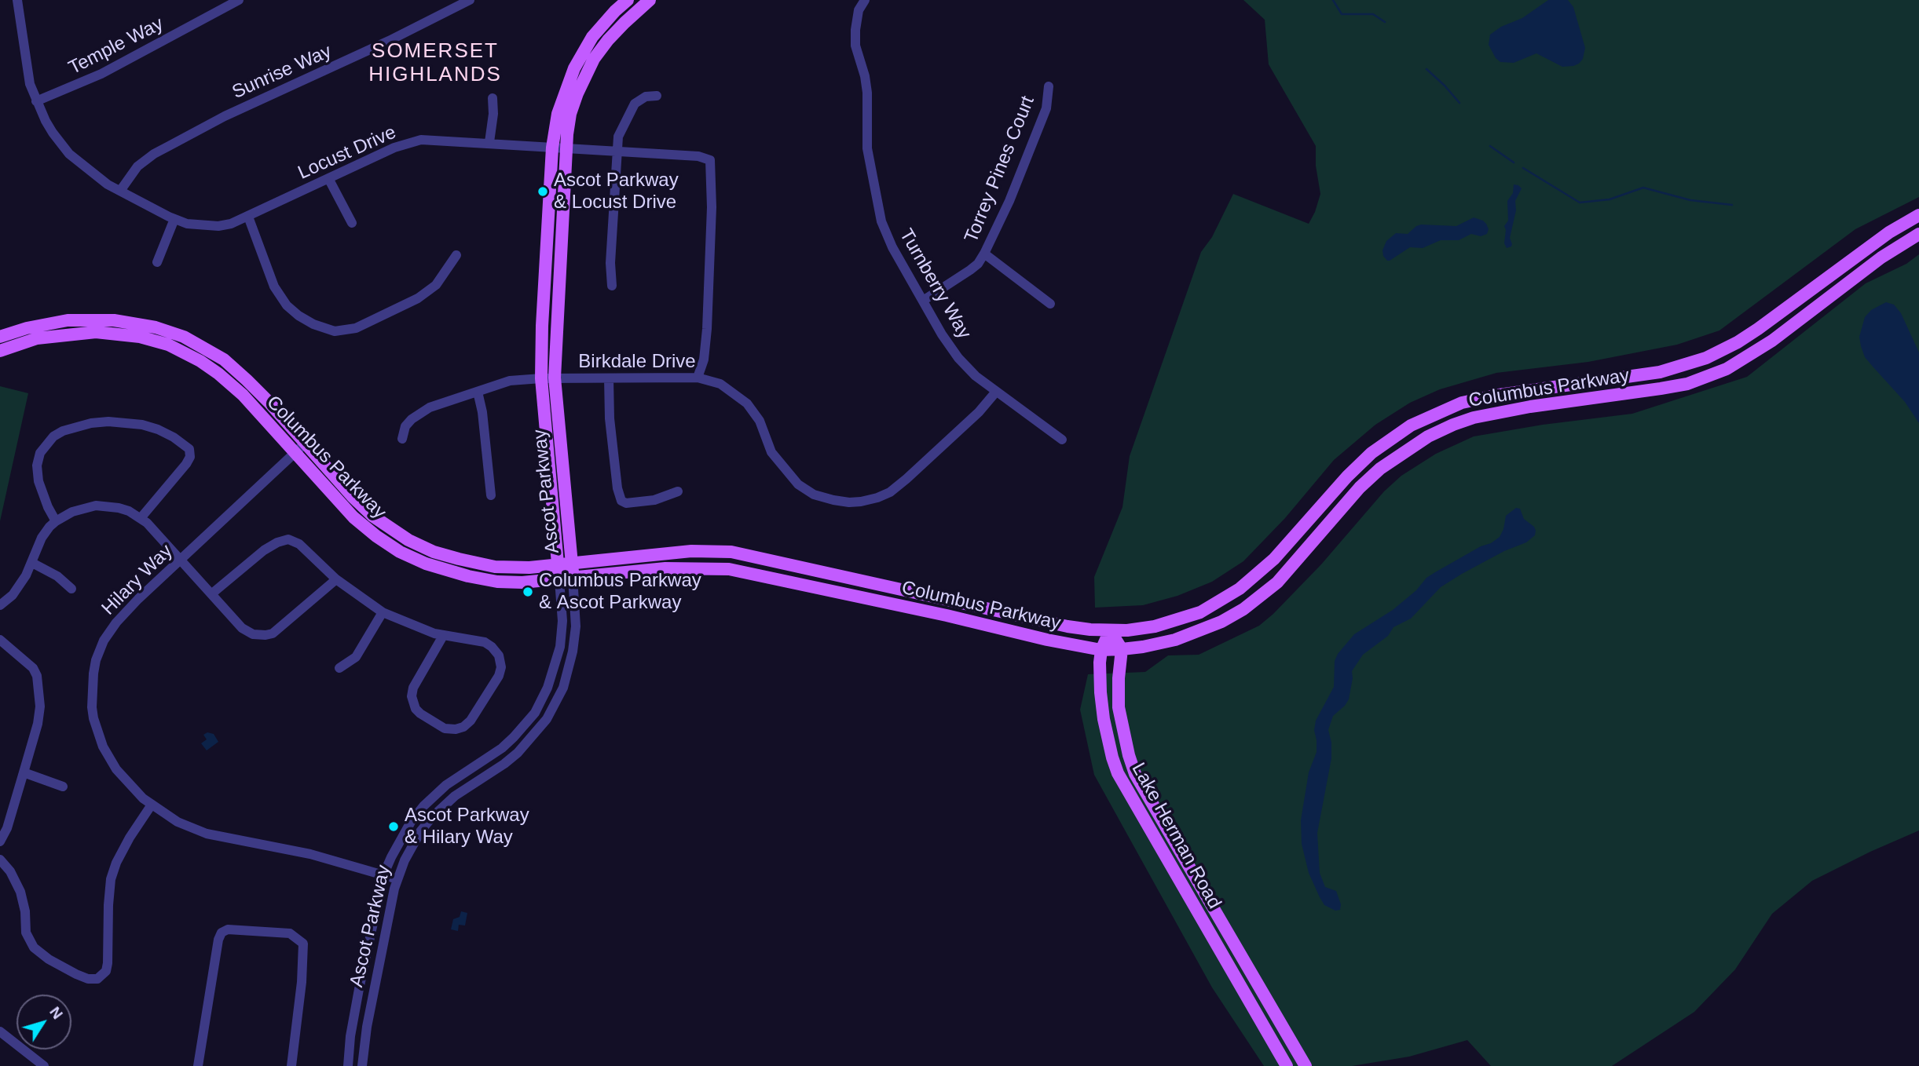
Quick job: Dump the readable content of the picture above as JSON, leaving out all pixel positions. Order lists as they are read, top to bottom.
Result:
{
  "streets": {
    "main road": ["Columbus Parkway", "Ascot Parkway", "Lake Herman Road"],
    "street": [
      "Temple Way",
      "Sunrise Way",
      "Locust Drive",
      "Torrey Pines Court",
      "Turnberry Way",
      "Birkdale Drive",
      "Hilary Way"
    ]
  },
  "crossings": [
    ["Temple Way", "Locust Drive"],
    ["Sunrise Way", "Locust Drive"],
    ["Locust Drive", "Birkdale Drive"],
    ["Locust Drive", "Ascot Parkway"],
    ["Torrey Pines Court", "Turnberry Way"],
    ["Turnberry Way", "Birkdale Drive"],
    ["Birkdale Drive", "Ascot Parkway"],
    ["Columbus Parkway", "Ascot Parkway"],
    ["Columbus Parkway", "Hilary Way"],
    ["Columbus Parkway", "Lake Herman Road"],
    ["Ascot Parkway", "Hilary Way"]
  ],
  "districts": ["SOMERSET HIGHLANDS"],
  "places": ["Ascot Parkway & Locust Drive", "Columbus Parkway & Ascot Parkway", "Ascot Parkway & Hilary Way"],
  "north": "top right"
}
